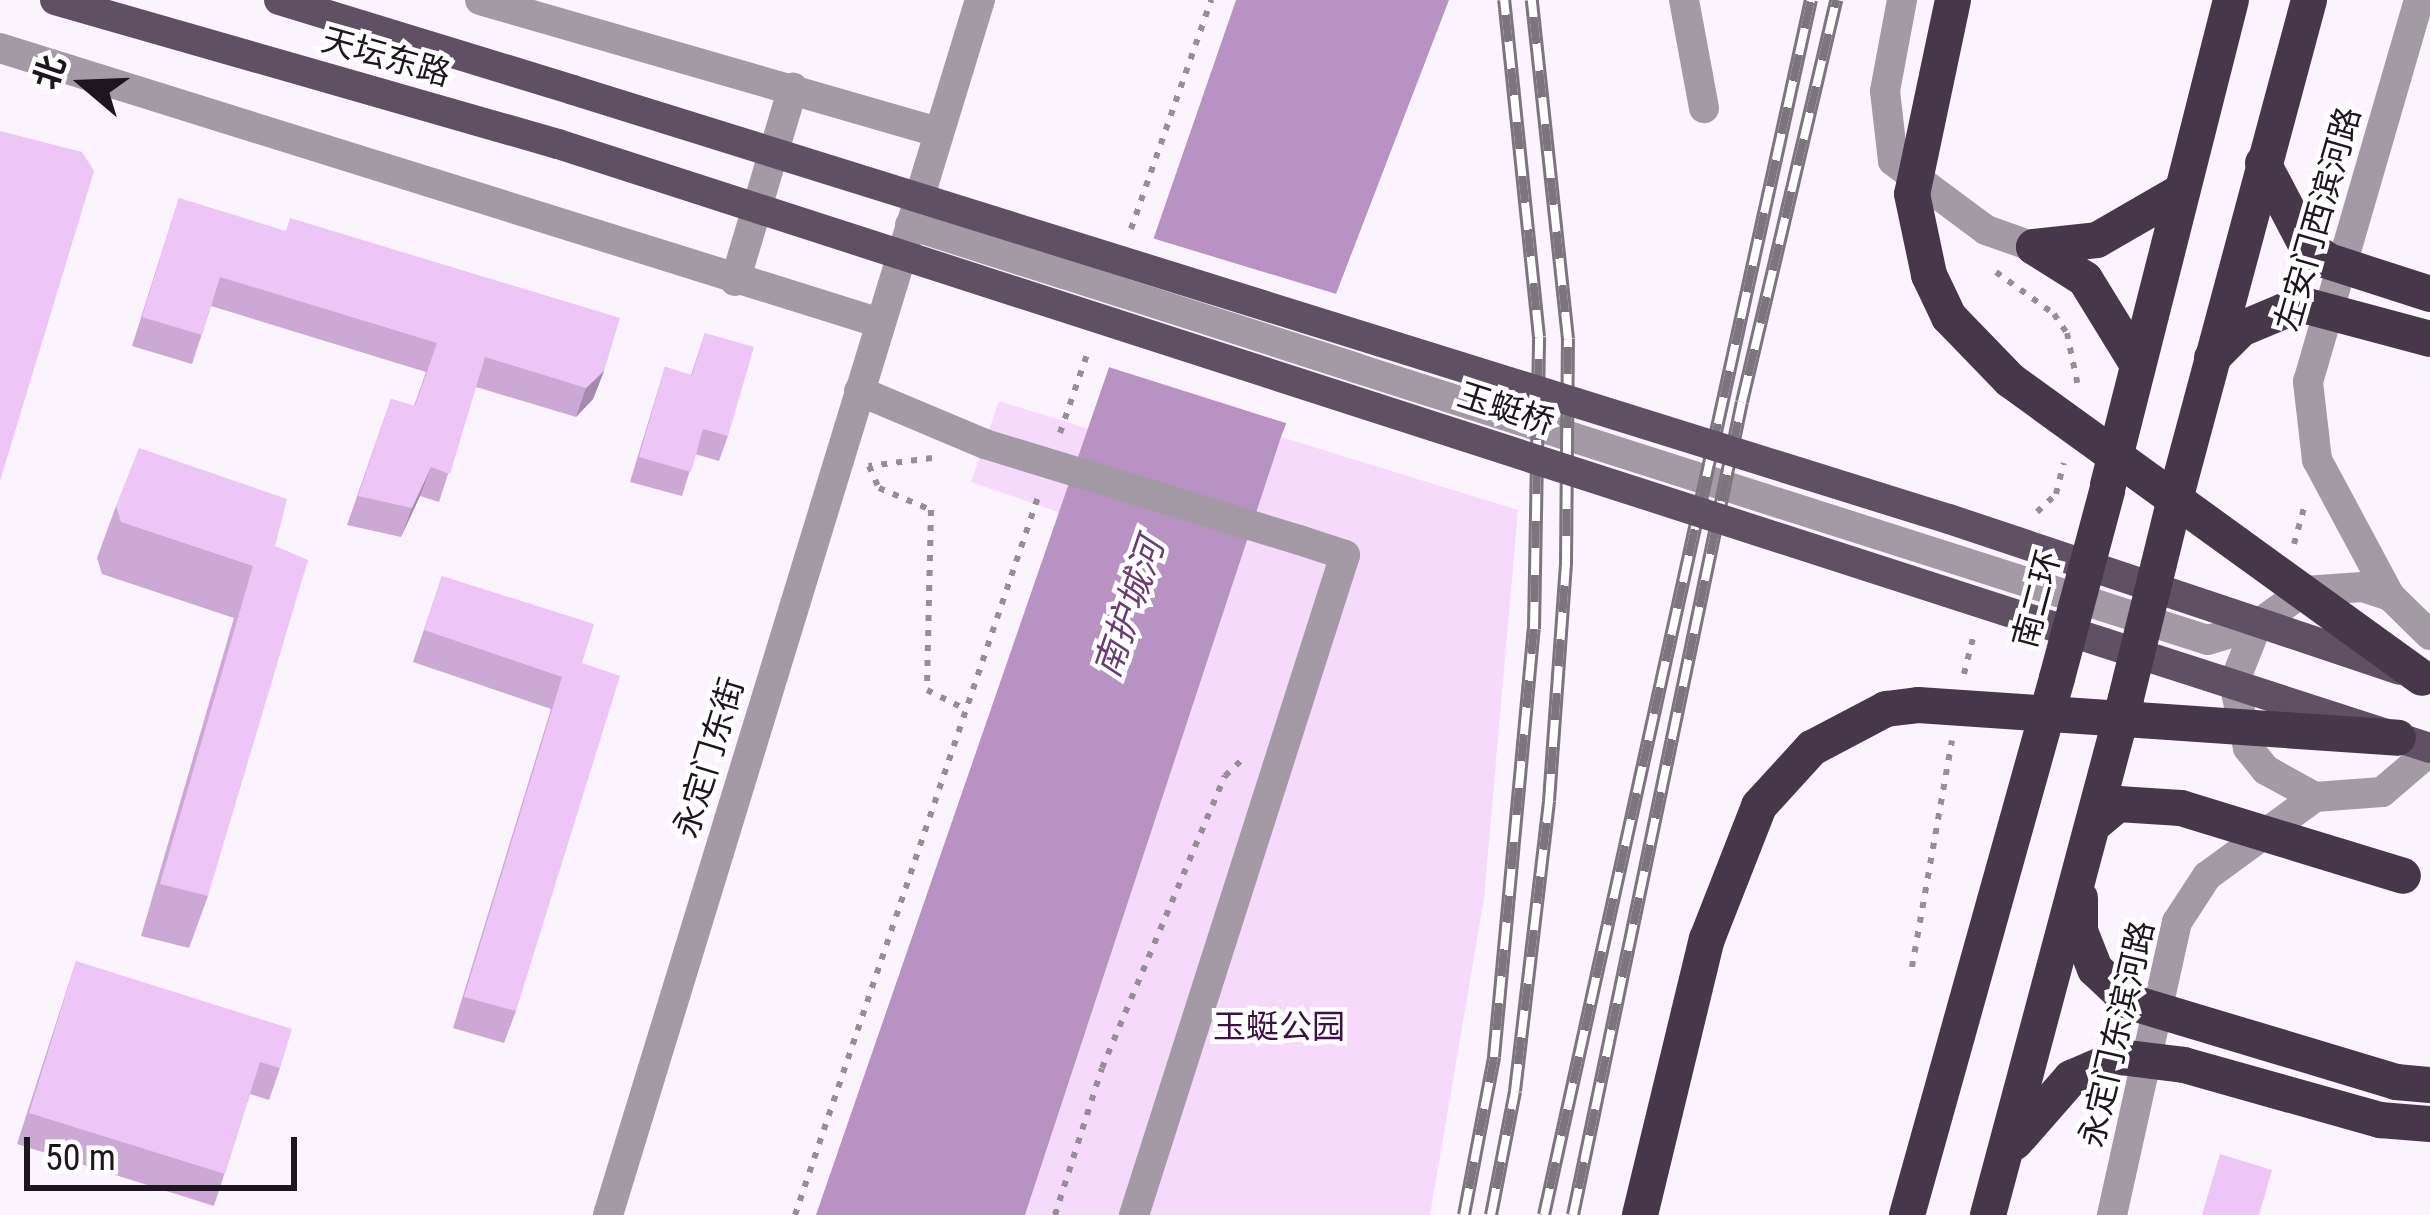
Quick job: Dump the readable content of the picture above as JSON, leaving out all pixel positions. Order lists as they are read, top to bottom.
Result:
{
  "streets": {
    "highway": ["南二环"],
    "main road": ["天坛东路", "玉蜓桥"],
    "street": ["左安门西滨河路", "永定门东街", "永定门东滨河路"]
  },
  "crossings": [
    ["天坛东路", "玉蜓桥"]
  ],
  "water": ["南护城河"],
  "parks": ["玉蜓公园"],
  "scale_bar": "50 m",
  "north": "left"
}
